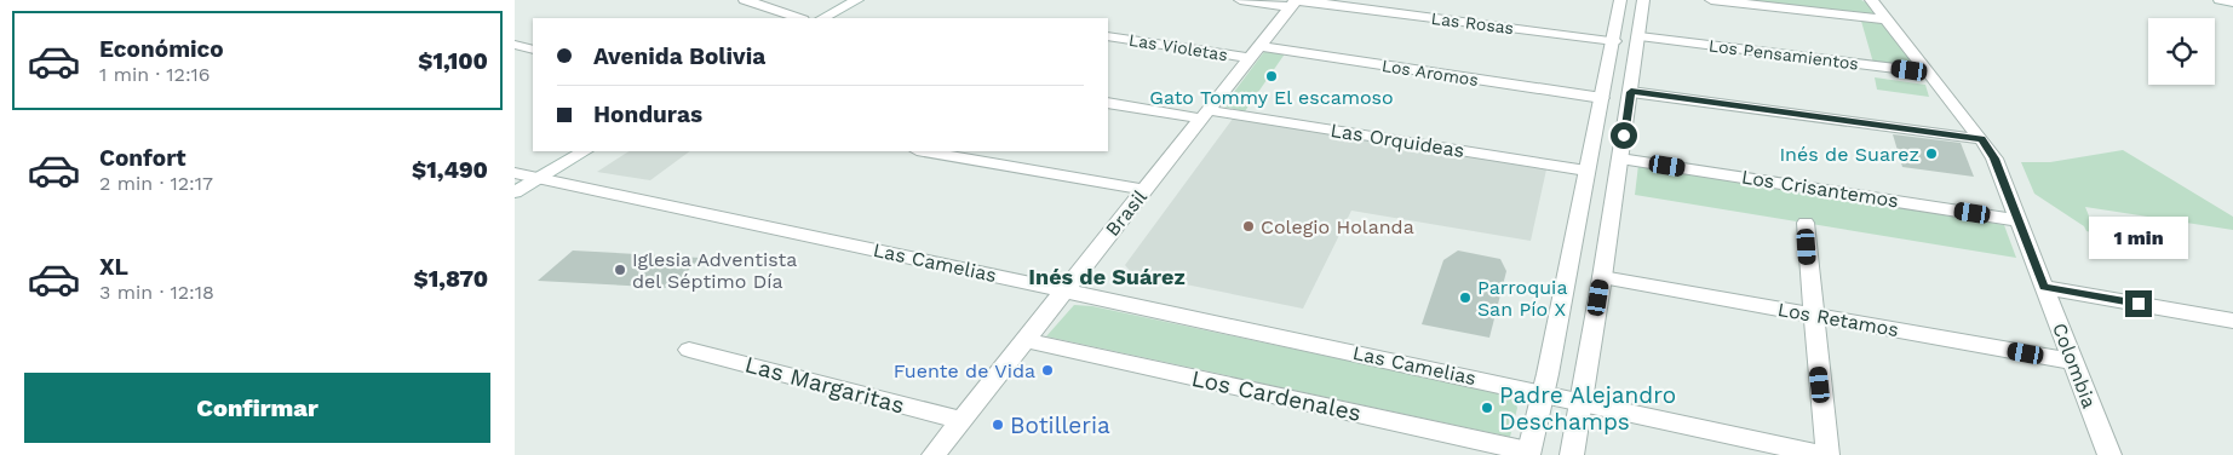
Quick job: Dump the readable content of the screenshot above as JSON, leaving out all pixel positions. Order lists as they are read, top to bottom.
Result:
{
  "streets": {
    "street": [
      "Las Rosas",
      "Las Violetas",
      "Los Pensamientos",
      "Los Aromos",
      "Las Orquideas",
      "Los Crisantemos",
      "Brasil",
      "Las Camelias",
      "Los Retamos",
      "Colombia",
      "Las Margaritas",
      "Los Cardenales"
    ]
  },
  "crossings": [
    ["Las Rosas", "Brasil"],
    ["Las Violetas", "Los Aromos"],
    ["Las Violetas", "Brasil"],
    ["Los Pensamientos", "Colombia"],
    ["Los Aromos", "Brasil"],
    ["Las Orquideas", "Brasil"],
    ["Los Crisantemos", "Colombia"],
    ["Brasil", "Las Camelias"],
    ["Brasil", "Las Margaritas"],
    ["Brasil", "Los Cardenales"],
    ["Los Retamos", "Colombia"]
  ],
  "districts": ["Inés de Suárez"],
  "places": [
    "Gato Tommy El escamoso",
    "Inés de Suarez",
    "Colegio Holanda",
    "Iglesia Adventista del Séptimo Día",
    "Parroquia San Pío X",
    "Fuente de Vida",
    "Padre Alejandro Deschamps",
    "Botilleria"
  ],
  "page": {
    "list": [
      {
        "name": "Económico",
        "note": "1 min · 12:16",
        "value": "$1,100"
      },
      {
        "name": "Confort",
        "note": "2 min · 12:17",
        "value": "$1,490"
      },
      {
        "name": "XL",
        "note": "3 min · 12:18",
        "value": "$1,870"
      }
    ],
    "banner": ["Avenida Bolivia", "Honduras"],
    "bubble": "1 min",
    "buttons": "Confirmar"
  }
}
